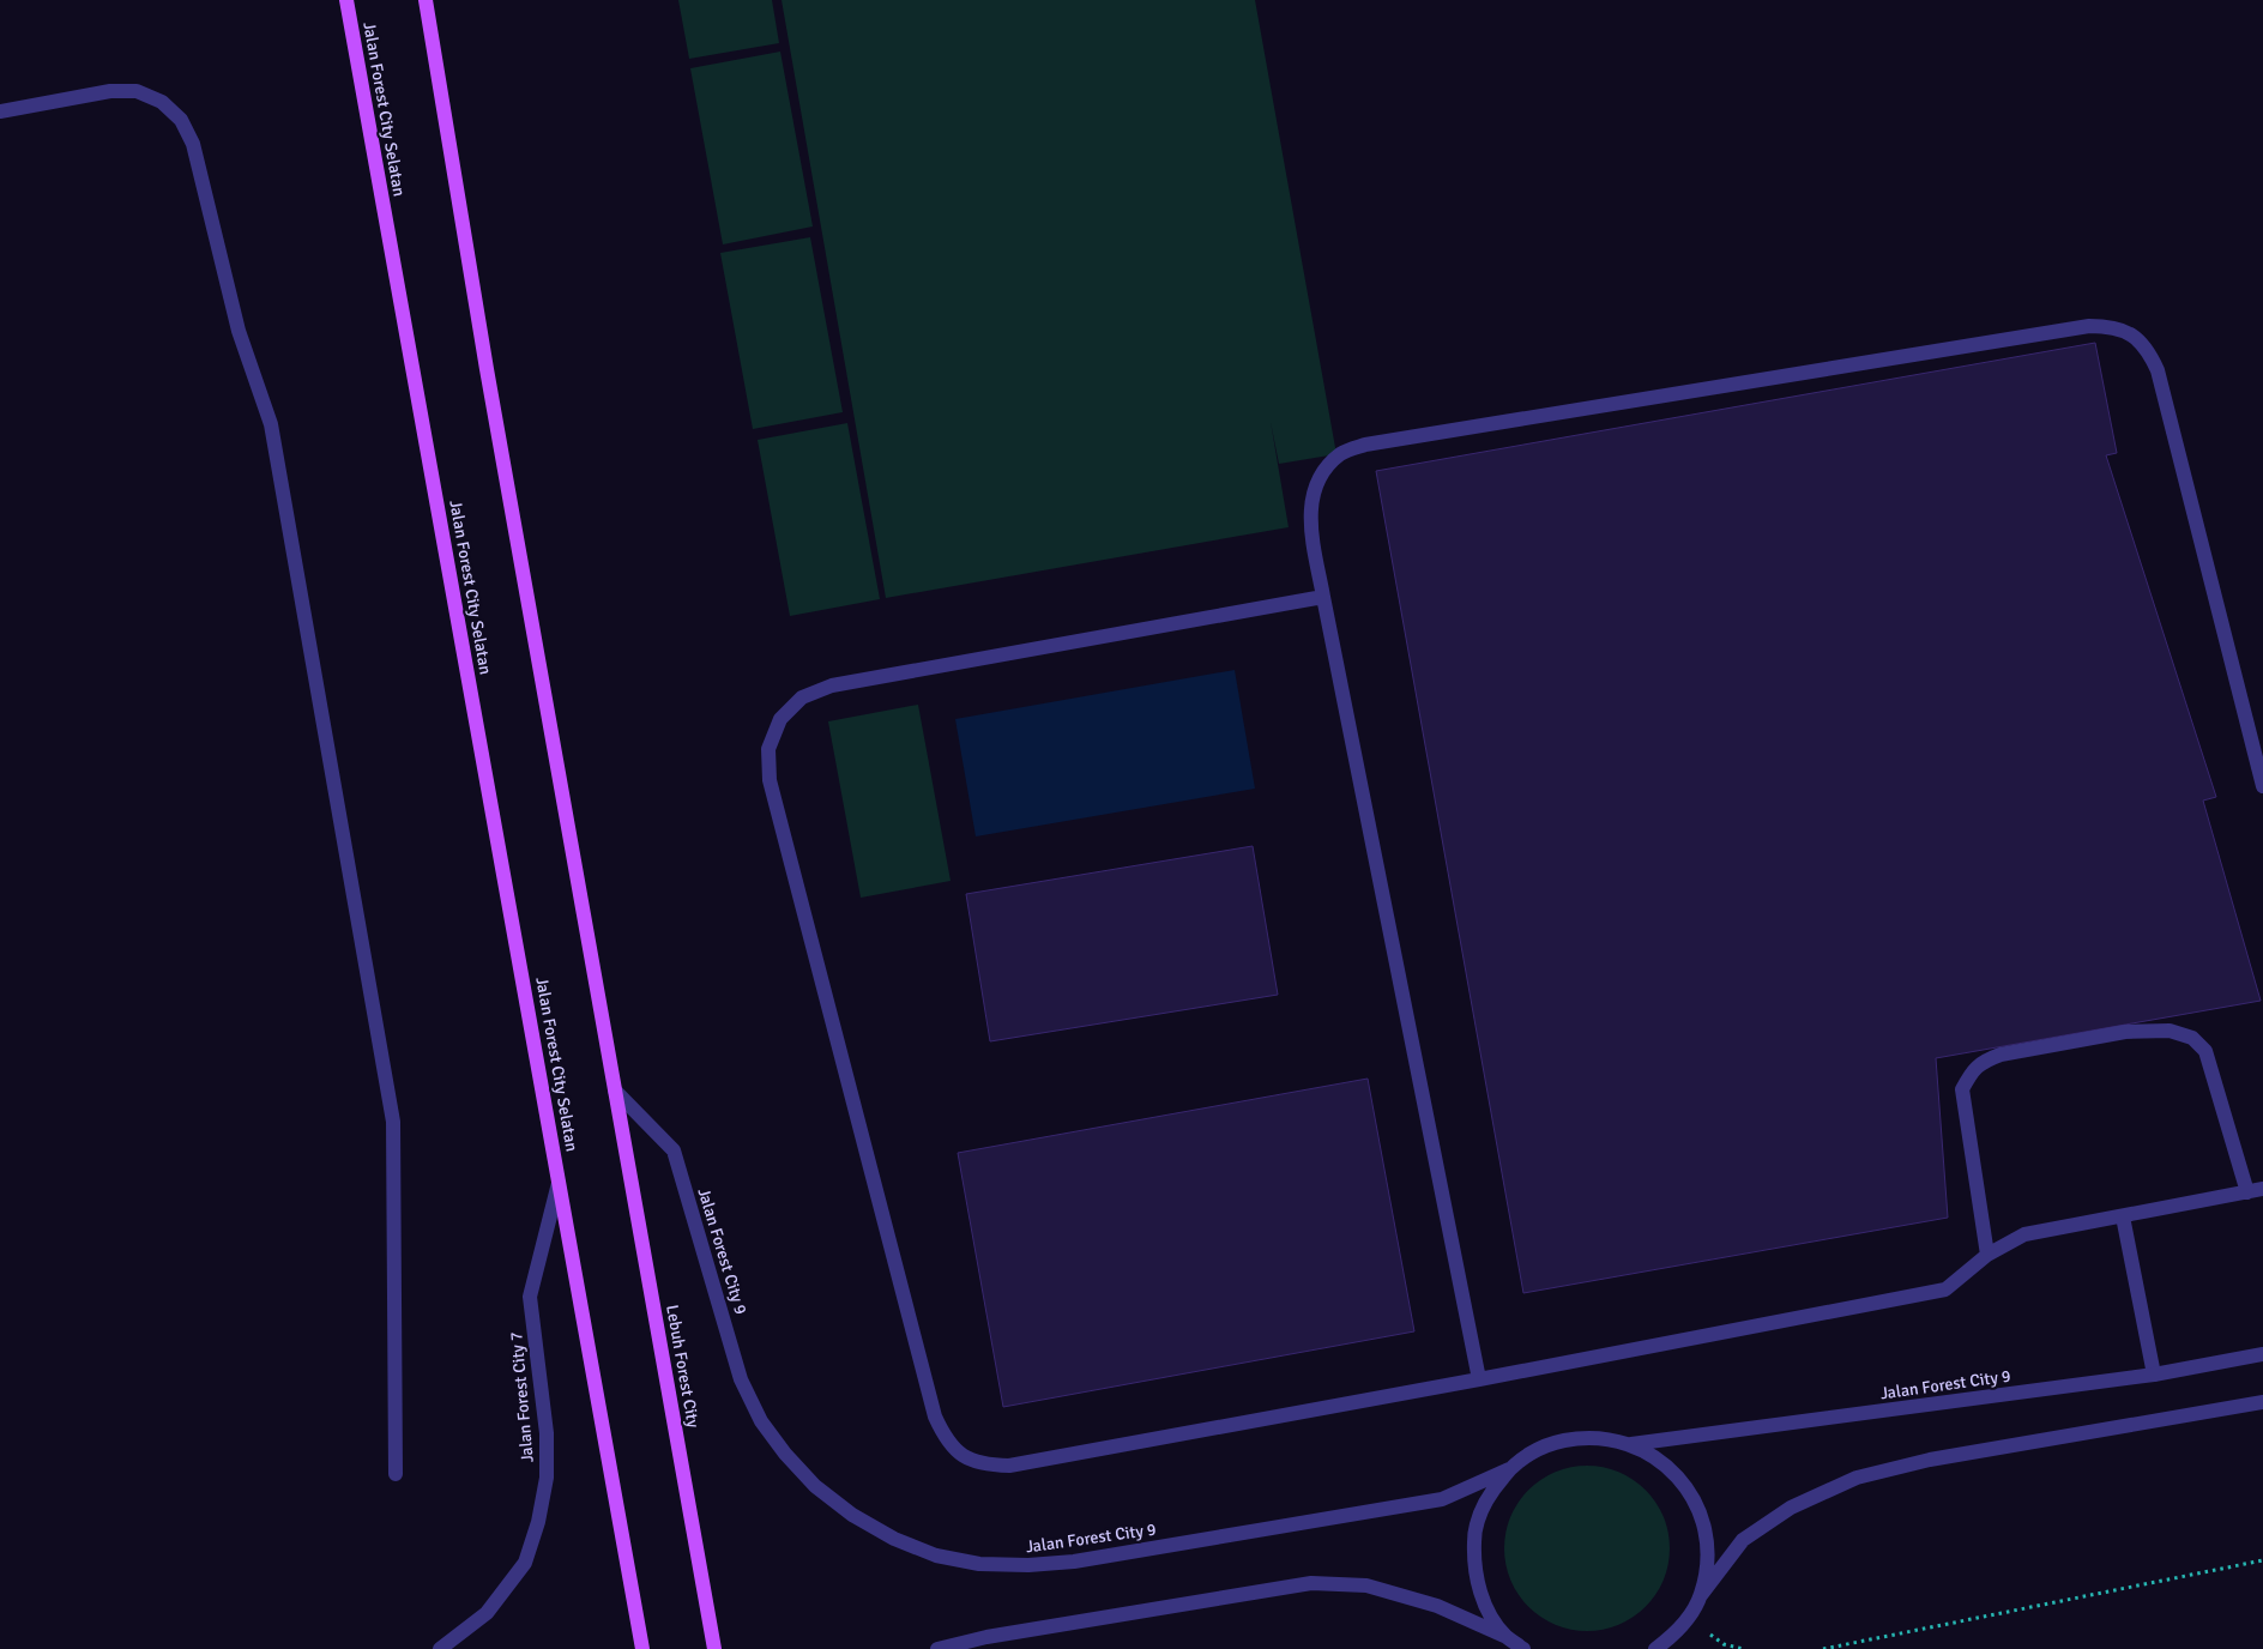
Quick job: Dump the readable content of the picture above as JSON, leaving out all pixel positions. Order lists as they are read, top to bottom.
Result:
{
  "streets": {
    "main road": ["Jalan Forest City Selatan", "Lebuh Forest City"],
    "street": ["Jalan Forest City 9", "Jalan Forest City 7"]
  },
  "crossings": [
    ["Jalan Forest City Selatan", "Jalan Forest City 7"],
    ["Jalan Forest City 9", "Lebuh Forest City"]
  ]
}
